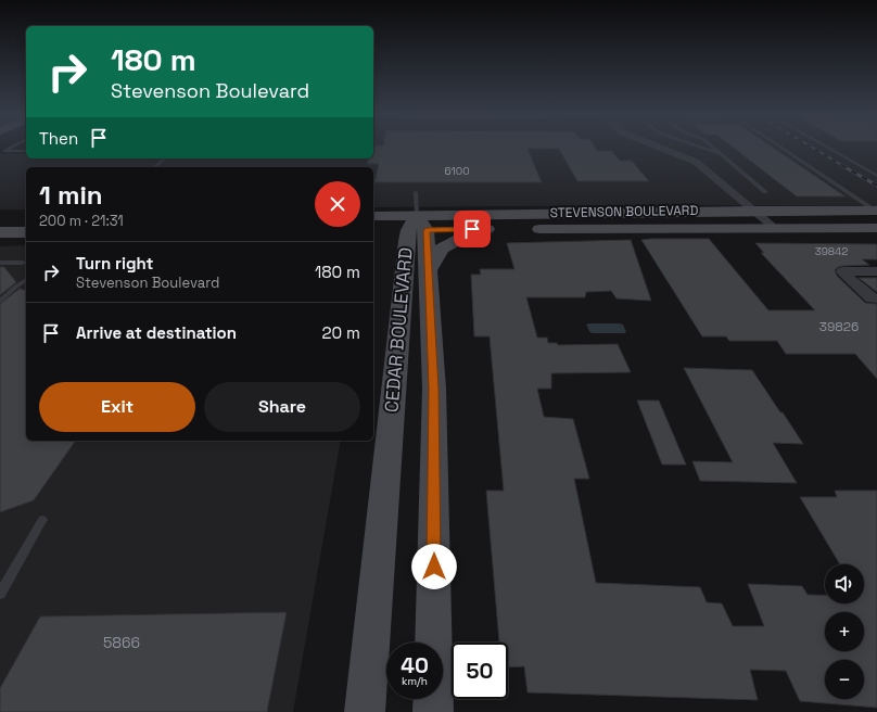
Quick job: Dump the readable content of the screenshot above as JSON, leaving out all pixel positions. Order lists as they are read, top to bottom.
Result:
{
  "streets": {
    "main road": ["STEVENSON BOULEVARD", "CEDAR BOULEVARD"]
  },
  "crossings": [
    ["STEVENSON BOULEVARD", "CEDAR BOULEVARD"]
  ],
  "house_numbers": [
    "6100",
    "39842",
    "39826",
    "5866"
  ],
  "page": {
    "turn": ["180 m", "Stevenson Boulevard"],
    "then": "Then",
    "heading": ["1 min", "200 m · 21:31"],
    "list": [
      {
        "name": "Turn right",
        "note": "Stevenson Boulevard",
        "value": "180 m"
      },
      {
        "name": "Arrive at destination",
        "value": "20 m"
      }
    ],
    "buttons": ["Exit", "Share"],
    "map_buttons": ["+", "−"],
    "speed": "40 km/h",
    "limit": "50"
  }
}
